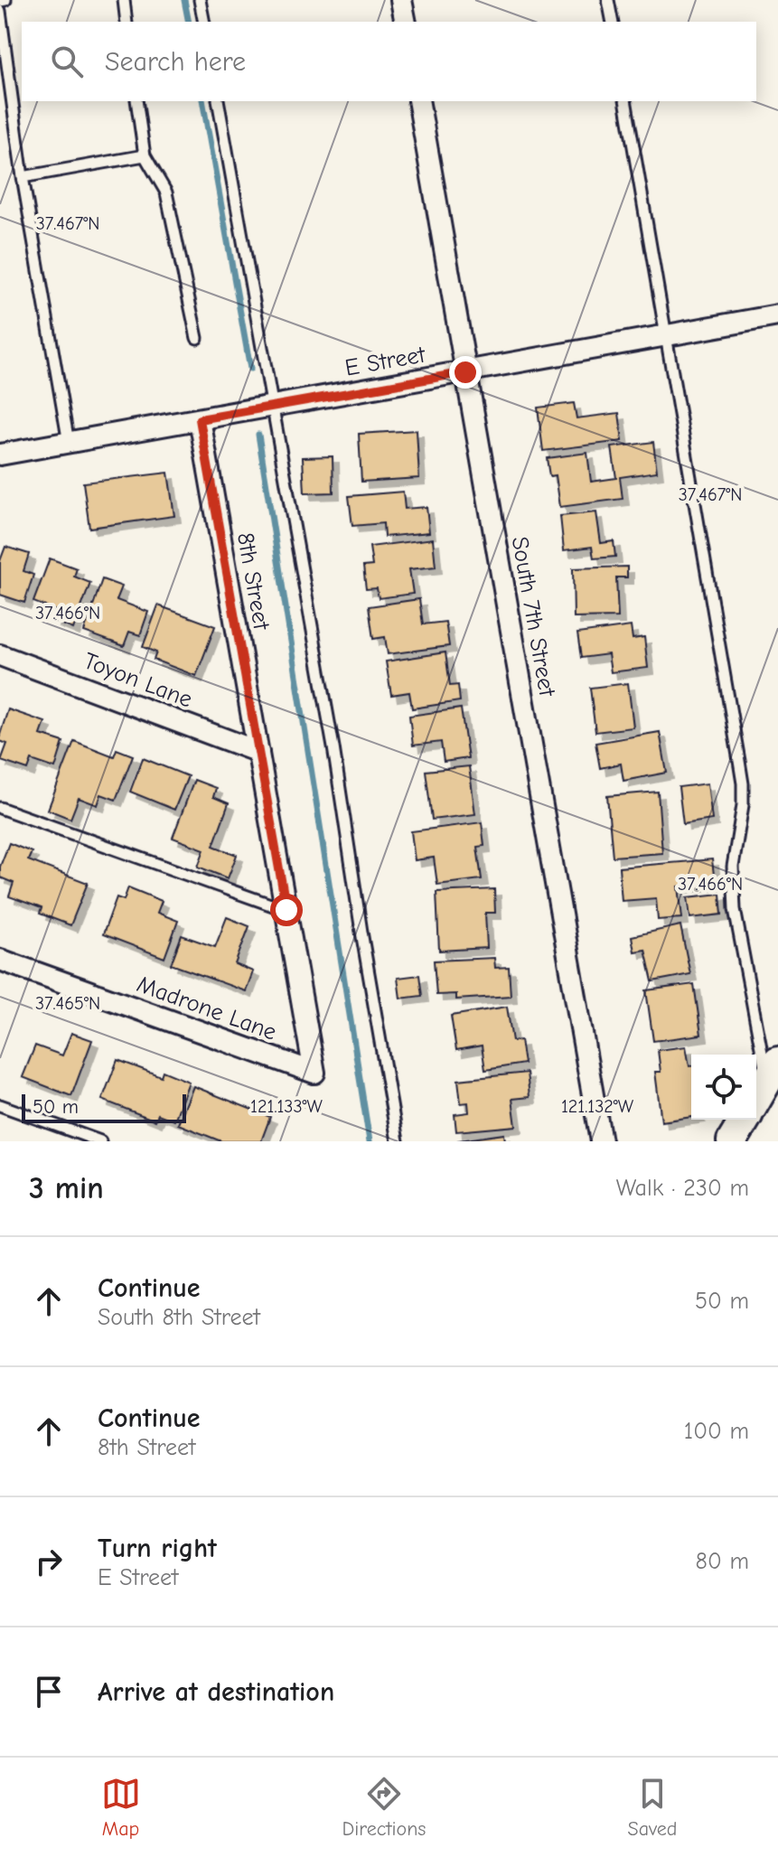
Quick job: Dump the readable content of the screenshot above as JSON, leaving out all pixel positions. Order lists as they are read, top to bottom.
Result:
{
  "streets": {
    "street": [
      "E Street",
      "8th Street",
      "South 7th Street",
      "Toyon Lane",
      "Madrone Lane"
    ]
  },
  "crossings": [
    ["E Street", "8th Street"],
    ["E Street", "South 7th Street"],
    ["8th Street", "Toyon Lane"],
    ["8th Street", "Madrone Lane"]
  ],
  "scale_bar": "50 m",
  "page": {
    "search": "Search here",
    "scale": "50 m",
    "heading": ["3 min", "Walk · 230 m"],
    "list": [
      ["Continue", "South 8th Street", "50 m"],
      ["Continue", "8th Street", "100 m"],
      ["Turn right", "E Street", "80 m"],
      "Arrive at destination"
    ],
    "nav": ["Map", "Directions", "Saved"]
  },
  "coordinates": [
    "37.467°N",
    "37.466°N",
    "37.465°N",
    "121.133°W",
    "121.132°W"
  ]
}
